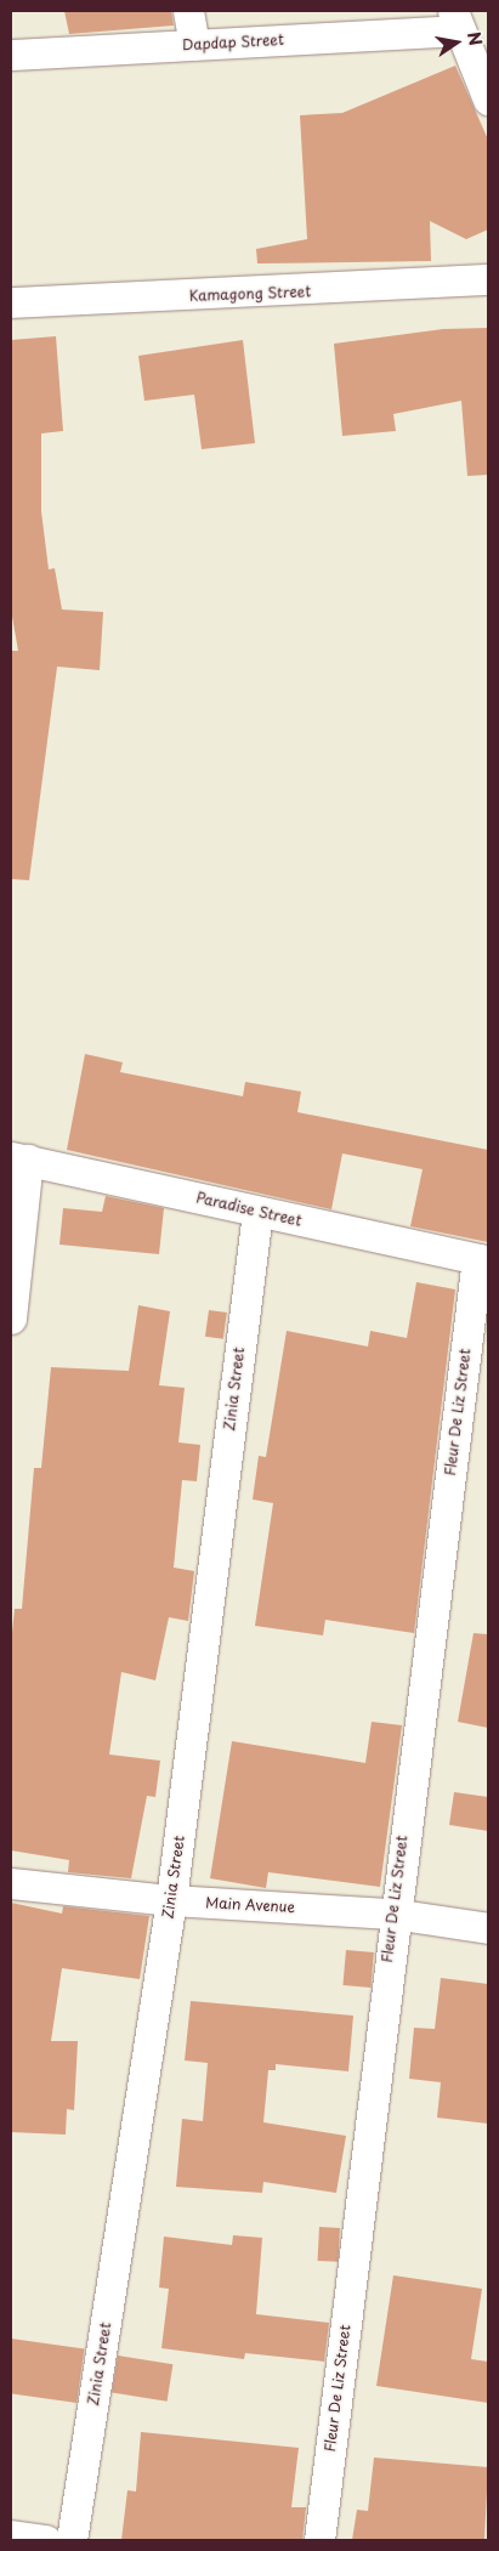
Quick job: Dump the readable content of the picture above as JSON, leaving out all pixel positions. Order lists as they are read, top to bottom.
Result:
{
  "streets": {
    "street": [
      "Dapdap Street",
      "Kamagong Street",
      "Paradise Street",
      "Zinia Street",
      "Fleur De Liz Street",
      "Main Avenue"
    ]
  },
  "crossings": [
    ["Paradise Street", "Zinia Street"],
    ["Paradise Street", "Fleur De Liz Street"],
    ["Zinia Street", "Main Avenue"],
    ["Fleur De Liz Street", "Main Avenue"]
  ],
  "north": "right"
}
